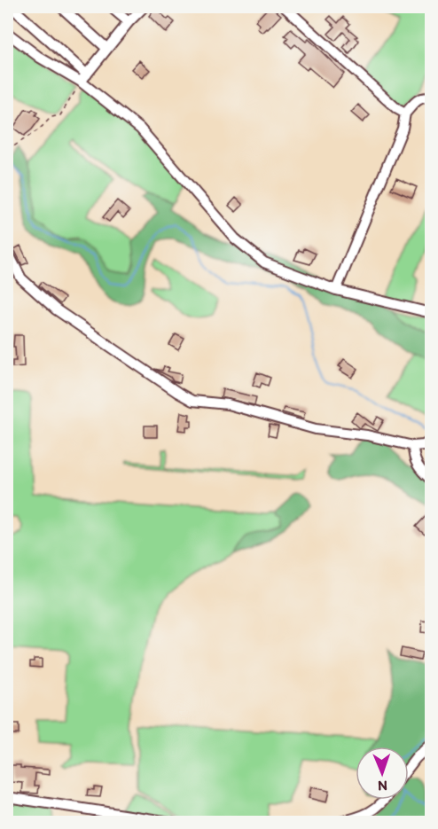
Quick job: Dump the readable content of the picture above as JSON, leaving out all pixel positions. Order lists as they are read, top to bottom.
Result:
{
  "north": "bottom"
}
